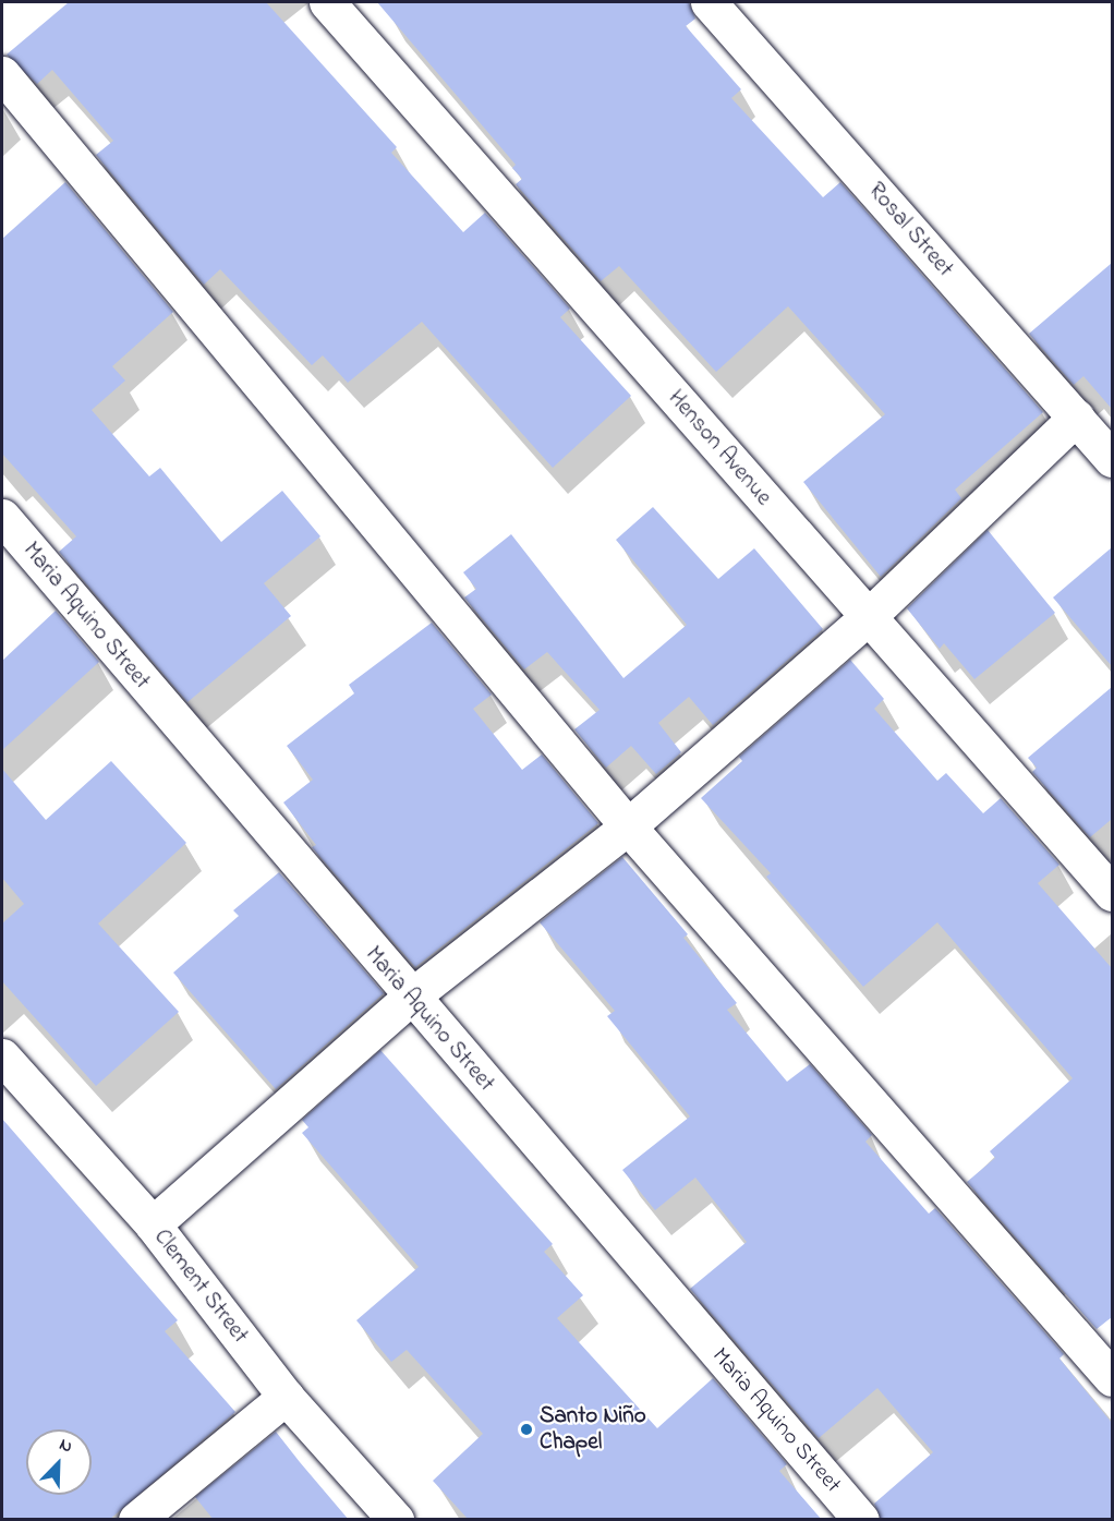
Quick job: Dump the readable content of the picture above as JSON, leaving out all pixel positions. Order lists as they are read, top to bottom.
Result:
{
  "streets": {
    "street": [
      "Rosal Street",
      "Henson Avenue",
      "Maria Aquino Street",
      "Clement Street"
    ]
  },
  "places": ["Santo Niño Chapel"],
  "north": "top right"
}
